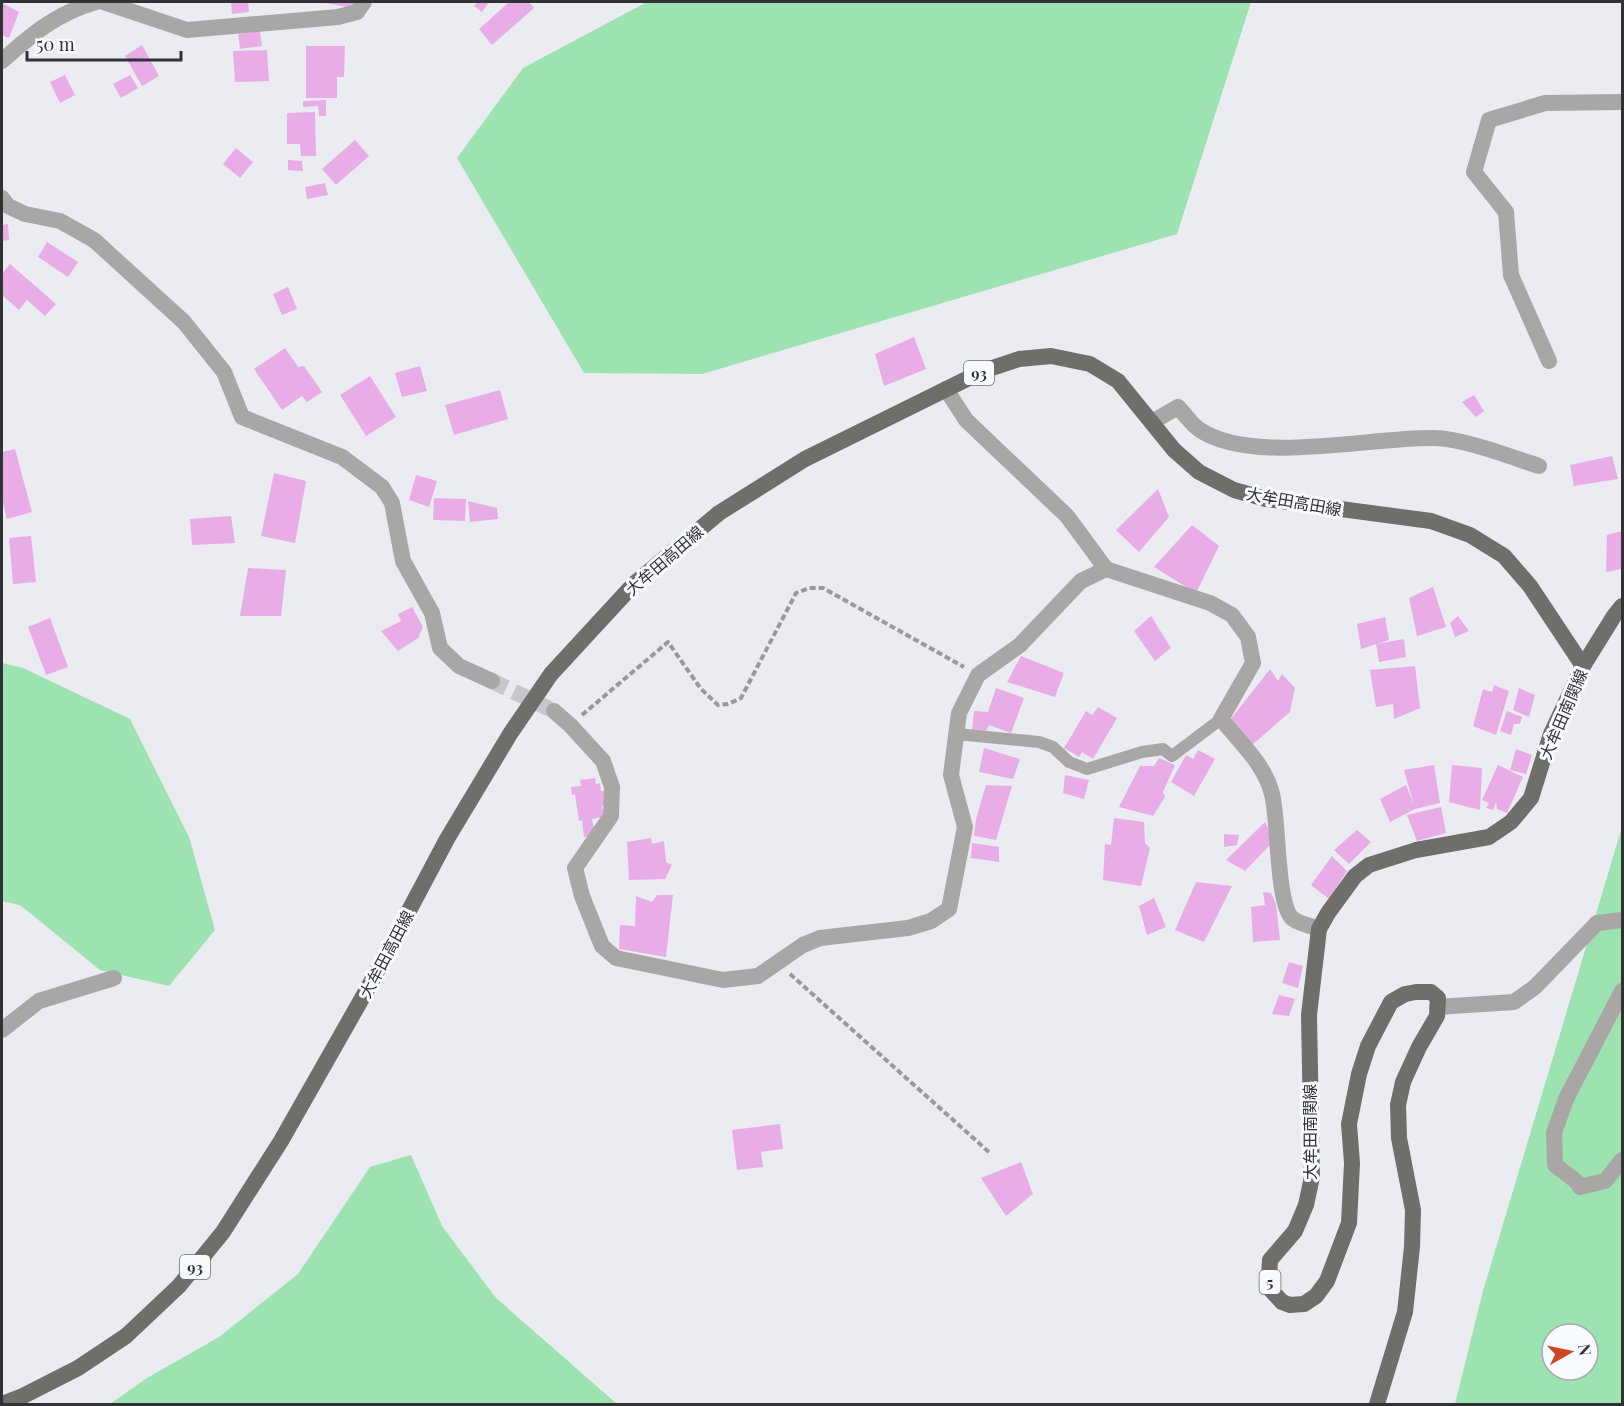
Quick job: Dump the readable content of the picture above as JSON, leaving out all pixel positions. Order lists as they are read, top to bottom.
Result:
{
  "streets": {
    "main road": [
      "93",
      "大牟田高田線",
      "大牟田南関線",
      "5"
    ]
  },
  "crossings": [
    ["大牟田高田線", "大牟田南関線"]
  ],
  "scale_bar": "50 m",
  "north": "right"
}
